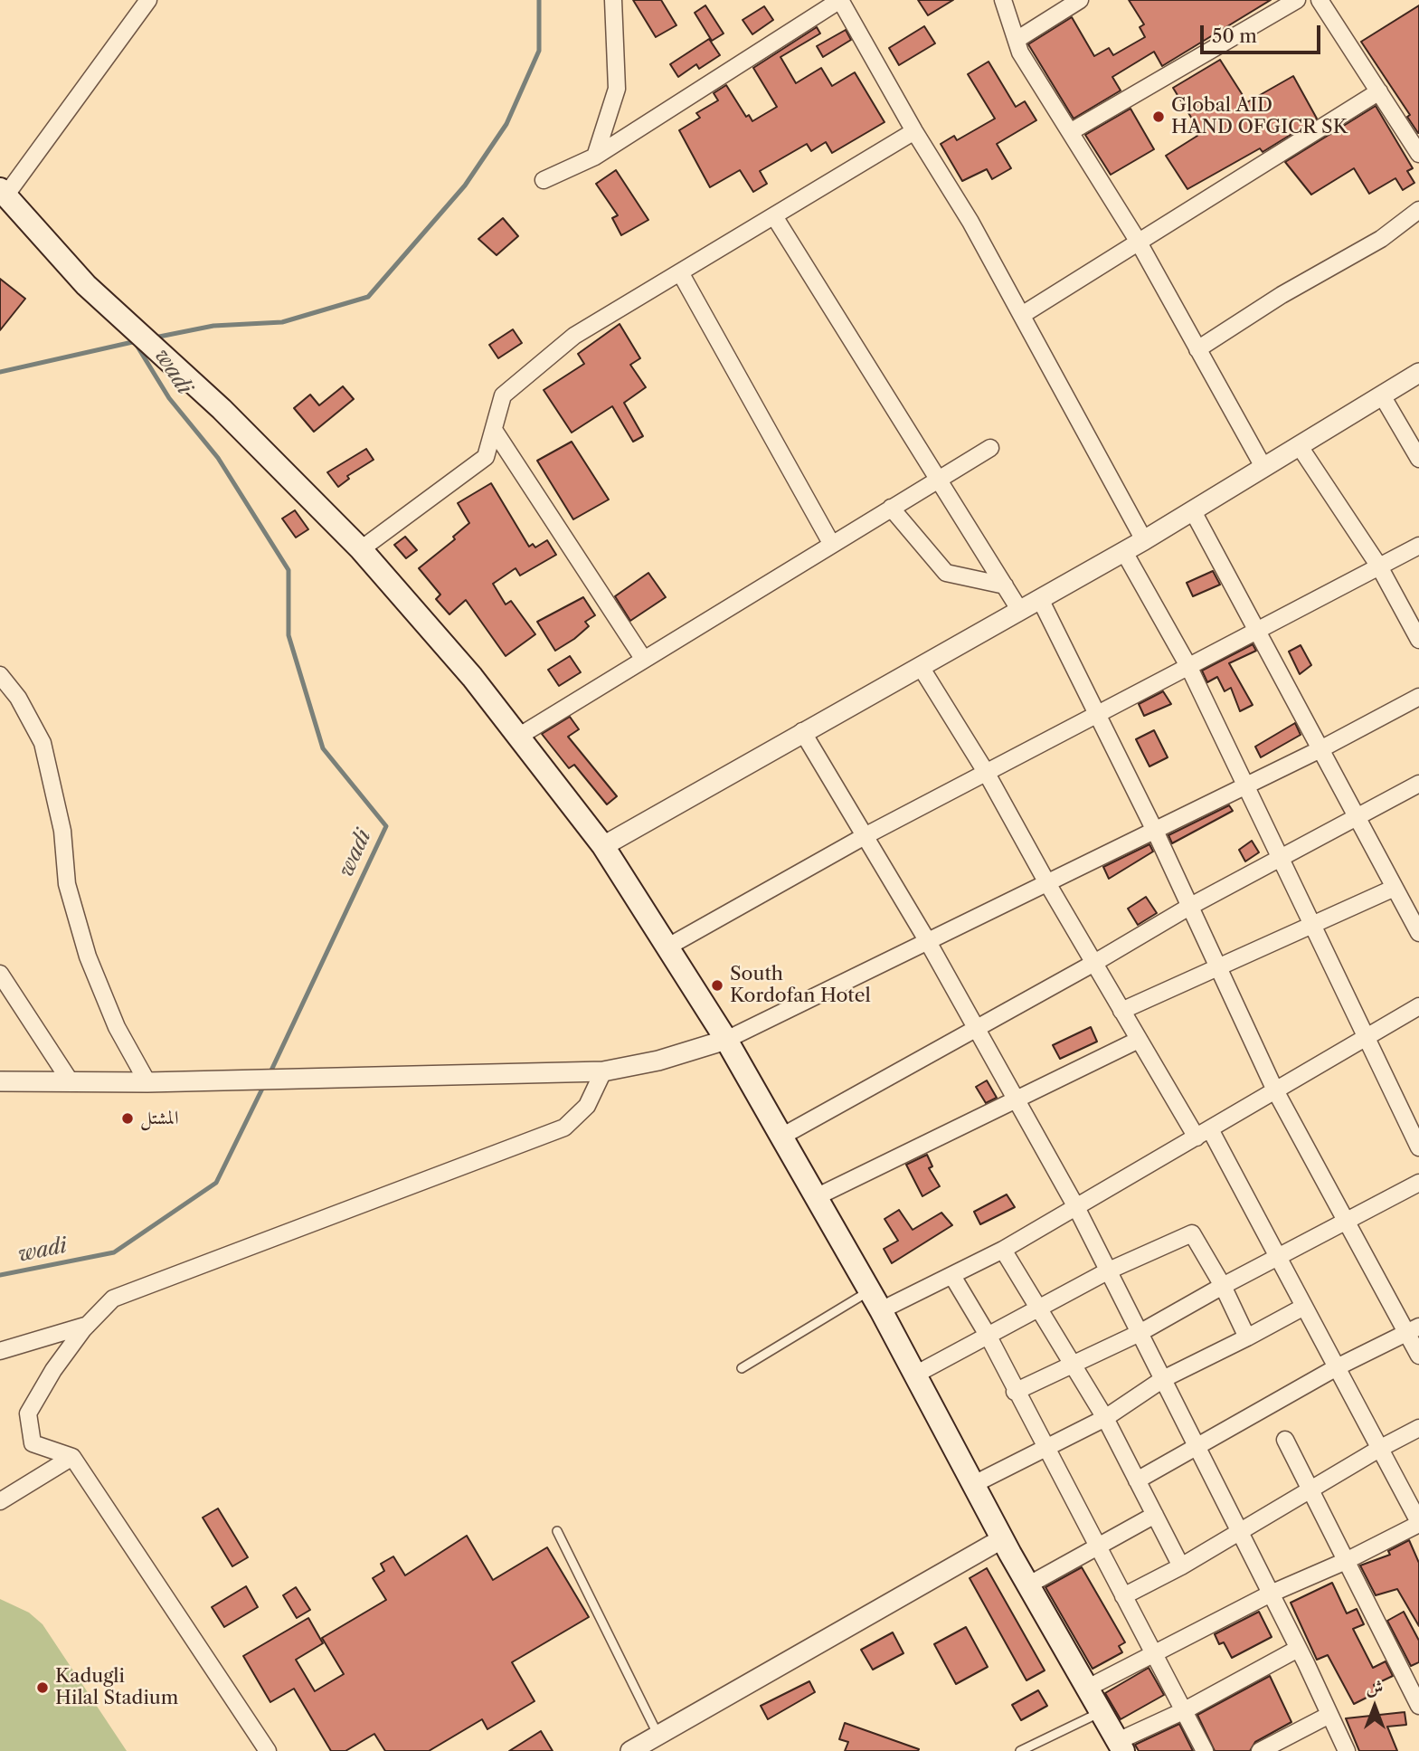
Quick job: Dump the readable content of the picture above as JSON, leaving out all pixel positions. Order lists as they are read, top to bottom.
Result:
{
  "water": ["wadi"],
  "places": [
    "Global AID HAND OFGICR SK",
    "South Kordofan Hotel",
    "المشتل",
    "Kadugli Hilal Stadium"
  ],
  "scale_bar": "50 m",
  "north": "top"
}
